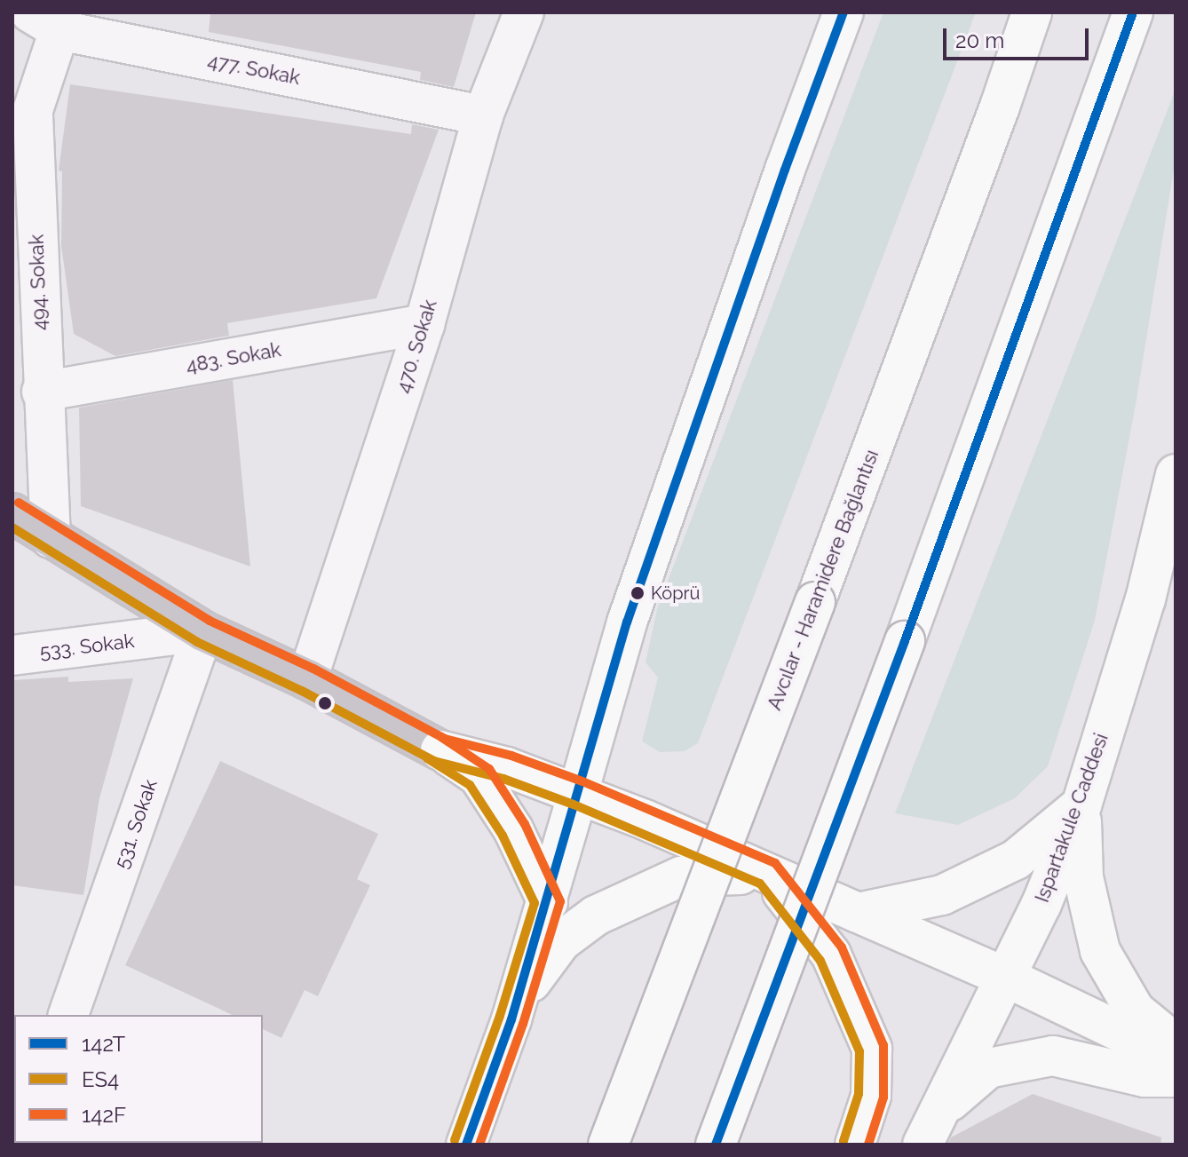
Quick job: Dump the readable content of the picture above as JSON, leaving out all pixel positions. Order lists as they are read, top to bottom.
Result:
{
  "streets": {
    "main road": ["Avcılar - Haramidere Bağlantısı", "Ispartakule Caddesi"],
    "street": [
      "477. Sokak",
      "494. Sokak",
      "470. Sokak",
      "483. Sokak",
      "533. Sokak",
      "531. Sokak"
    ]
  },
  "crossings": [
    ["477. Sokak", "494. Sokak"],
    ["477. Sokak", "470. Sokak"],
    ["494. Sokak", "483. Sokak"],
    ["470. Sokak", "483. Sokak"],
    ["533. Sokak", "531. Sokak"]
  ],
  "places": ["Köprü"],
  "lines": ["transit line 142T", "transit line 142F", "transit line ES4"],
  "legend": ["142T", "ES4", "142F"],
  "scale_bar": "20 m"
}
